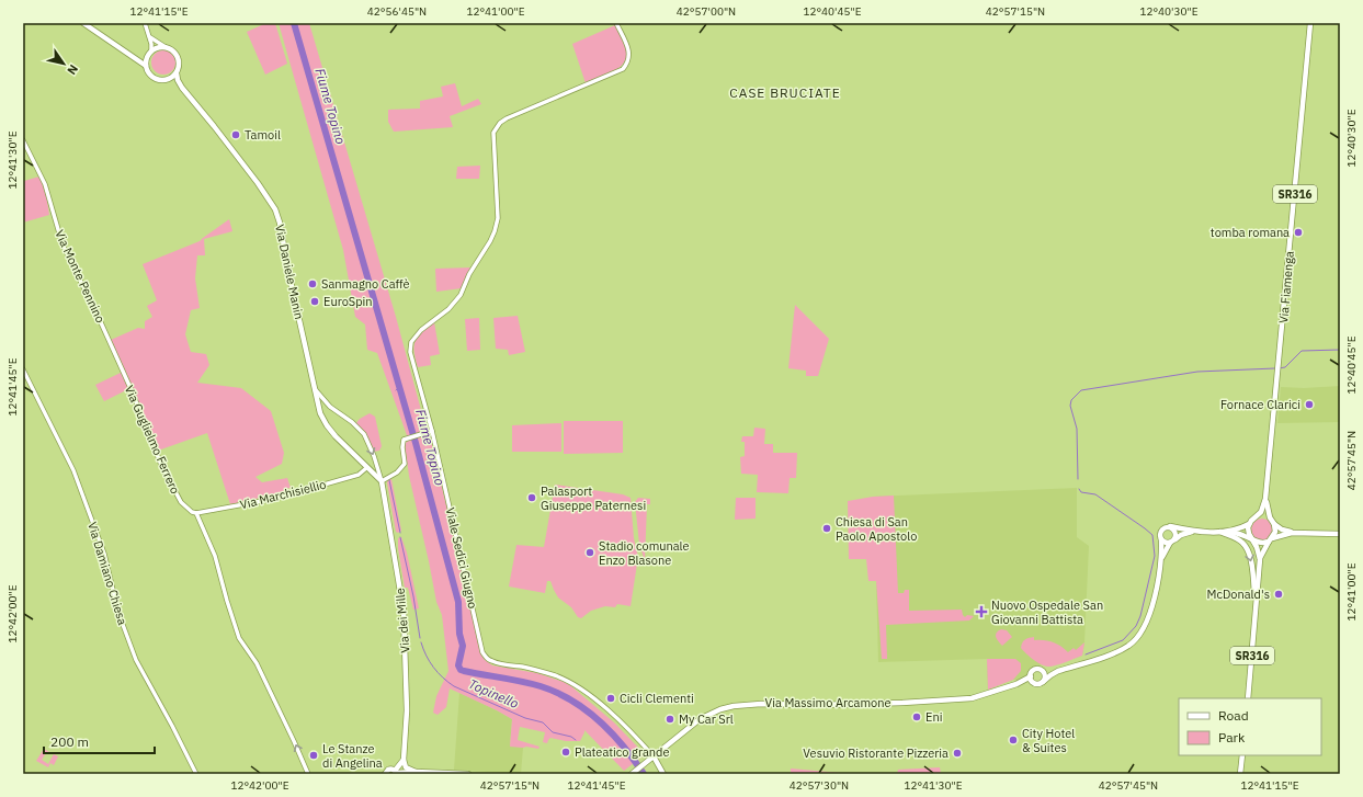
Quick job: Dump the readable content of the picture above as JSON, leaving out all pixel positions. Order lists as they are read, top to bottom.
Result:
{
  "streets": {
    "main road": [
      "SR316",
      "Via Daniele Manin",
      "Via Fiamenga",
      "Viale Sedici Giugno",
      "Via dei Mille",
      "Via Massimo Arcamone"
    ],
    "street": [
      "Via Monte Pennino",
      "Via Guglielmo Ferrero",
      "Via Marchisiellio",
      "Via Damiano Chiesa"
    ]
  },
  "crossings": [
    ["SR316", "Via Fiamenga"],
    ["Via Daniele Manin", "Via Marchisiellio"],
    ["Via Daniele Manin", "Via dei Mille"],
    ["Via Monte Pennino", "Via Guglielmo Ferrero"],
    ["Via Guglielmo Ferrero", "Via Marchisiellio"],
    ["Viale Sedici Giugno", "Via Massimo Arcamone"]
  ],
  "one_way": ["Via Guglielmo Ferrero"],
  "districts": ["CASE BRUCIATE"],
  "water": ["Fiume Topino", "Topinello"],
  "places": {
    "other": [
      "Tamoil",
      "tomba romana",
      "Sanmagno Caffè",
      "EuroSpin",
      "Fornace Clarici",
      "Palasport Giuseppe Paternesi",
      "Chiesa di San Paolo Apostolo",
      "Stadio comunale Enzo Blasone",
      "McDonald's",
      "Cicli Clementi",
      "Eni",
      "My Car Srl",
      "City Hotel & Suites",
      "Plateatico grande",
      "Vesuvio Ristorante Pizzeria",
      "Le Stanze di Angelina"
    ],
    "health": ["Nuovo Ospedale San Giovanni Battista"]
  },
  "legend": ["Road", "Park"],
  "scale_bar": "200 m",
  "north": "bottom right",
  "coordinates": [
    "12°41'15\"E",
    "42°56'45\"N",
    "12°41'00\"E",
    "42°57'00\"N",
    "12°40'45\"E",
    "42°57'15\"N",
    "12°40'30\"E",
    "12°41'30\"E",
    "12°41'45\"E",
    "42°57'45\"N",
    "12°42'00\"E",
    "42°57'30\"N"
  ]
}
